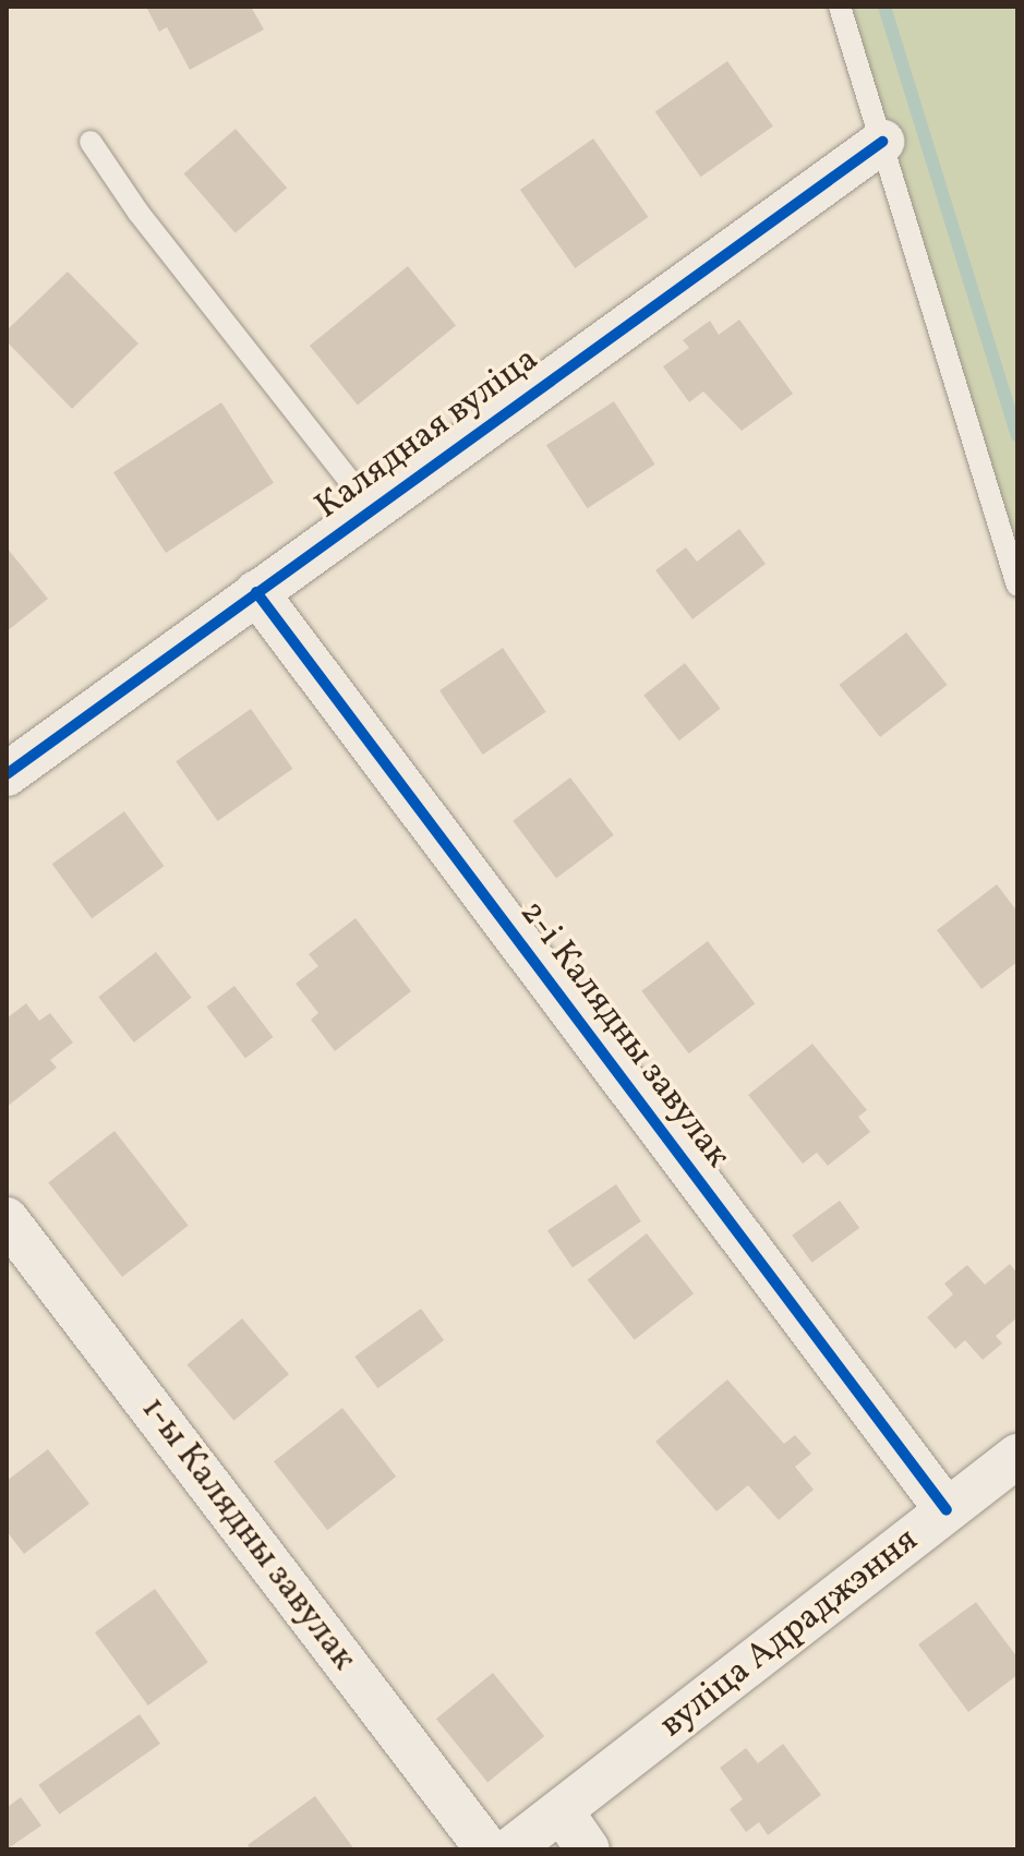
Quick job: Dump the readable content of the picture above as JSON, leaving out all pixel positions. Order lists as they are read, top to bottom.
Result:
{
  "streets": {
    "street": [
      "Калядная вуліца",
      "2-і Калядны завулак",
      "1-ы Калядны завулак",
      "вуліца Адраджэння"
    ]
  },
  "crossings": [
    ["Калядная вуліца", "2-і Калядны завулак"],
    ["2-і Калядны завулак", "вуліца Адраджэння"]
  ]
}
